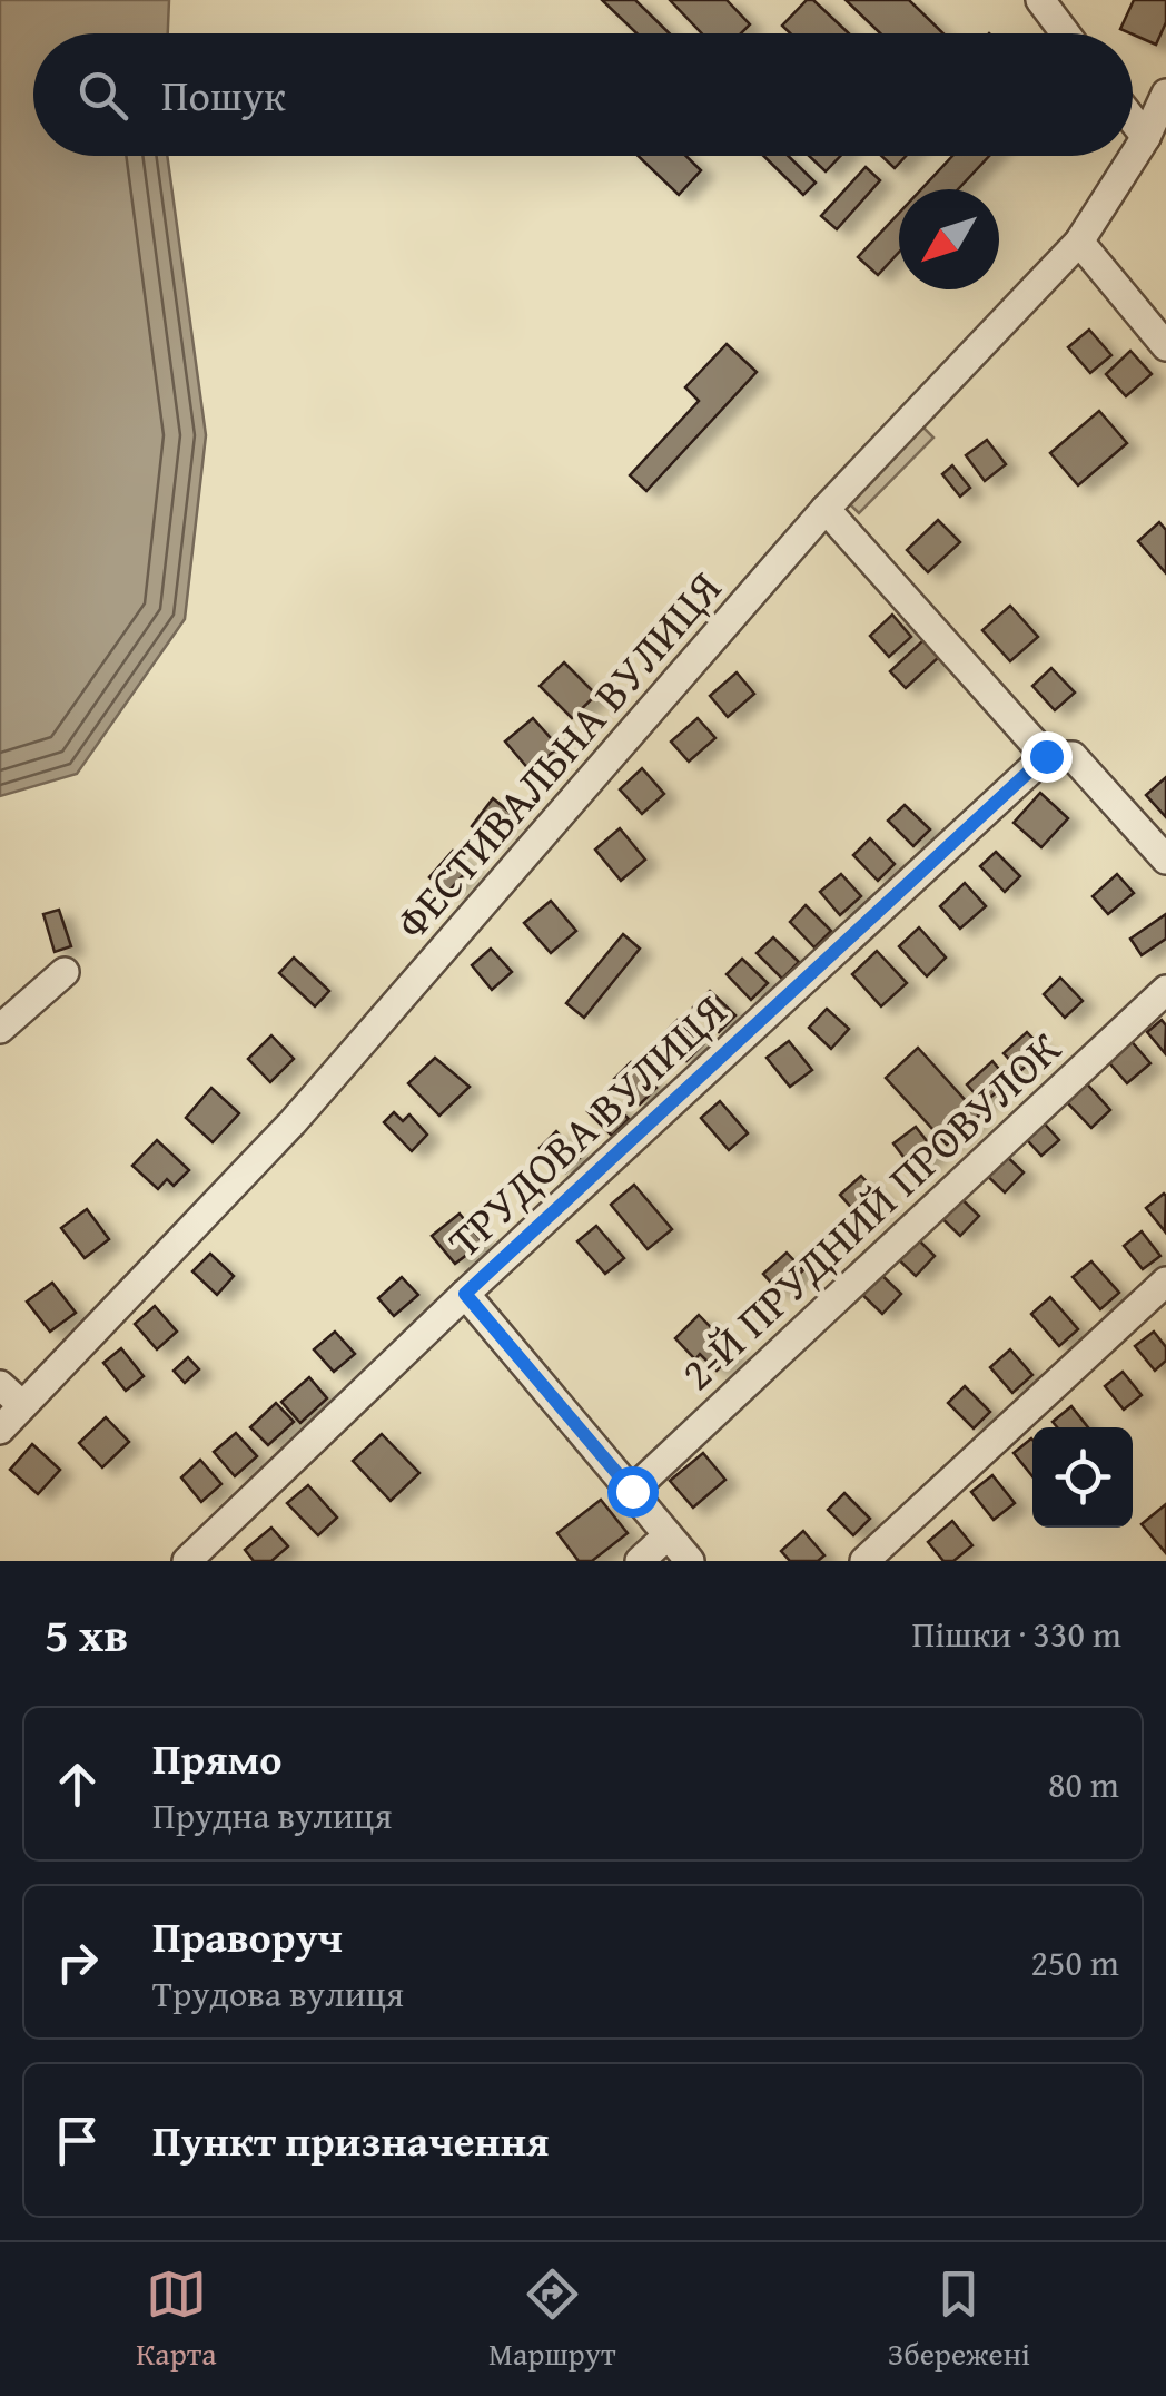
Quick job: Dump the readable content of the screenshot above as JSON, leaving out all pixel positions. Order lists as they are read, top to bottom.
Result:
{
  "streets": {
    "street": ["ФЕСТИВАЛЬНА ВУЛИЦЯ", "ТРУДОВА ВУЛИЦЯ", "2-Й ПРУДНИЙ ПРОВУЛОК"]
  },
  "north": "bottom left",
  "page": {
    "search": "Пошук",
    "heading": ["5 хв", "Пішки · 330 m"],
    "list": [
      ["Прямо", "Прудна вулиця", "80 m"],
      ["Праворуч", "Трудова вулиця", "250 m"],
      "Пункт призначення"
    ],
    "nav": ["Карта", "Маршрут", "Збережені"]
  }
}
